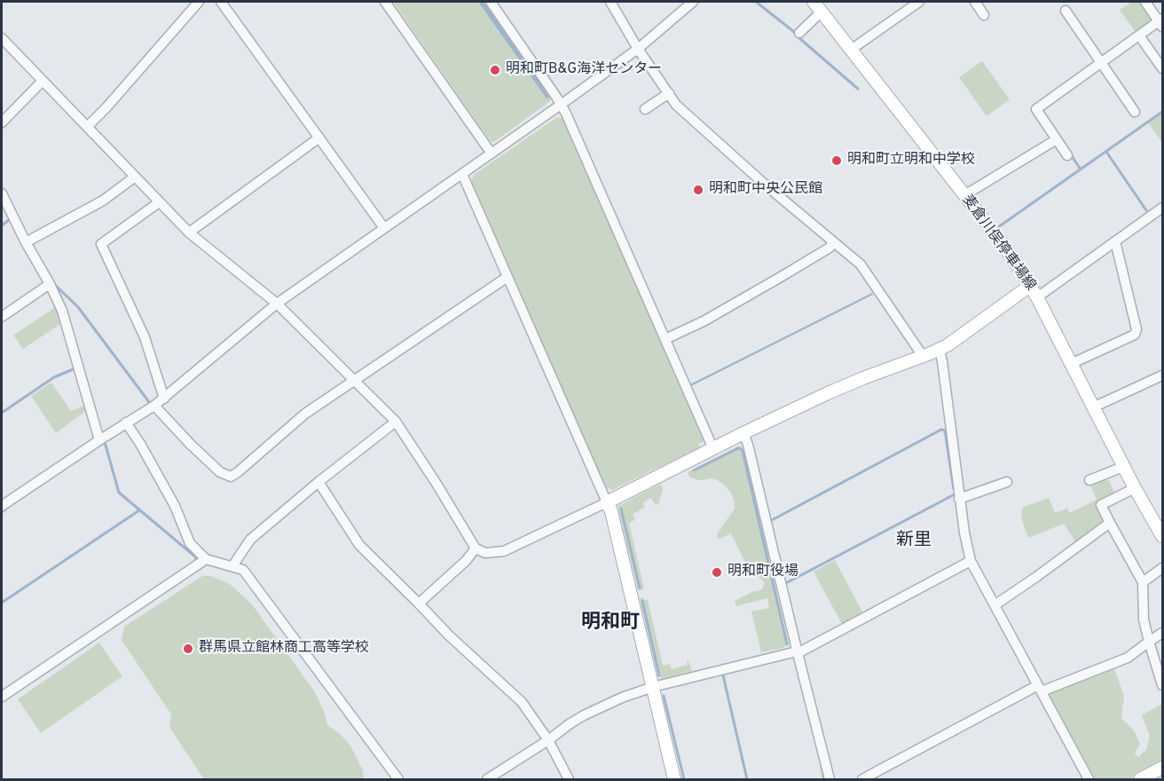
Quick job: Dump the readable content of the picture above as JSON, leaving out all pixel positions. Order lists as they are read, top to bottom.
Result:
{
  "streets": {
    "street": ["麦倉川俣停車場線"]
  },
  "districts": ["新里", "明和町"],
  "places": [
    "明和町B&G海洋センター",
    "明和町立明和中学校",
    "明和町中央公民館",
    "明和町役場",
    "群馬県立館林商工高等学校"
  ]
}
